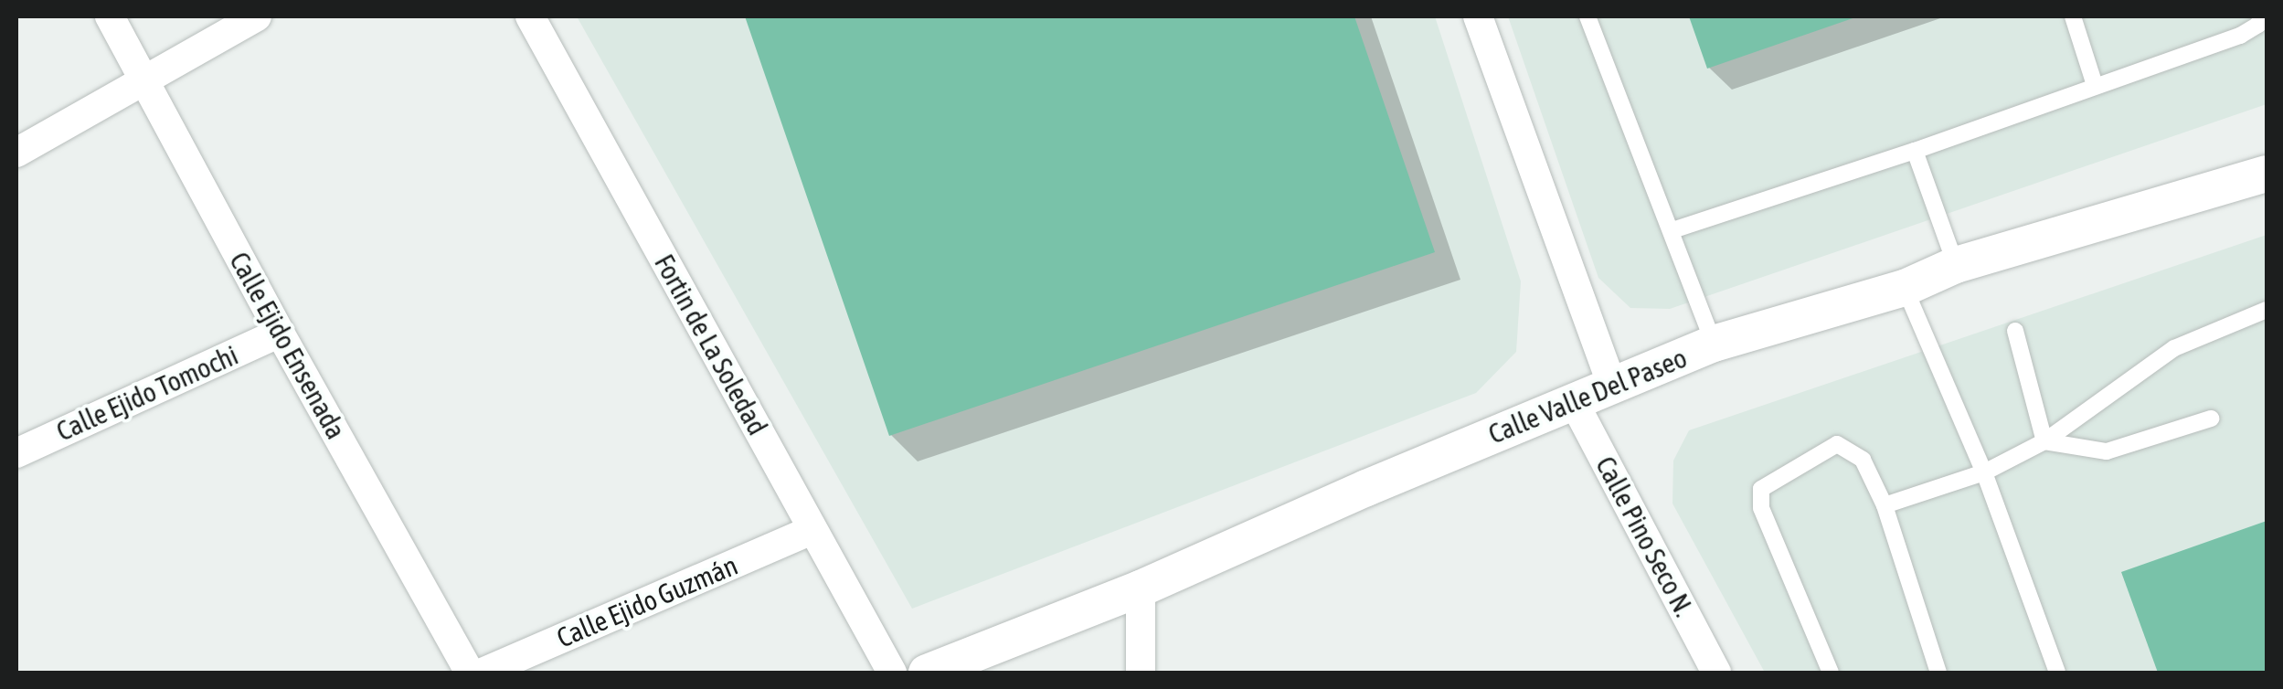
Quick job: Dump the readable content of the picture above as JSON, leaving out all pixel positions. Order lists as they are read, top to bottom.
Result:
{
  "streets": {
    "street": [
      "Fortin de La Soledad",
      "Calle Ejido Ensenada",
      "Calle Ejido Tomochi",
      "Calle Valle Del Paseo",
      "Calle Pino Seco N.",
      "Calle Ejido Guzmán"
    ]
  },
  "crossings": [
    ["Fortin de La Soledad", "Calle Ejido Guzmán"],
    ["Calle Ejido Ensenada", "Calle Ejido Tomochi"],
    ["Calle Valle Del Paseo", "Calle Pino Seco N."]
  ]
}
